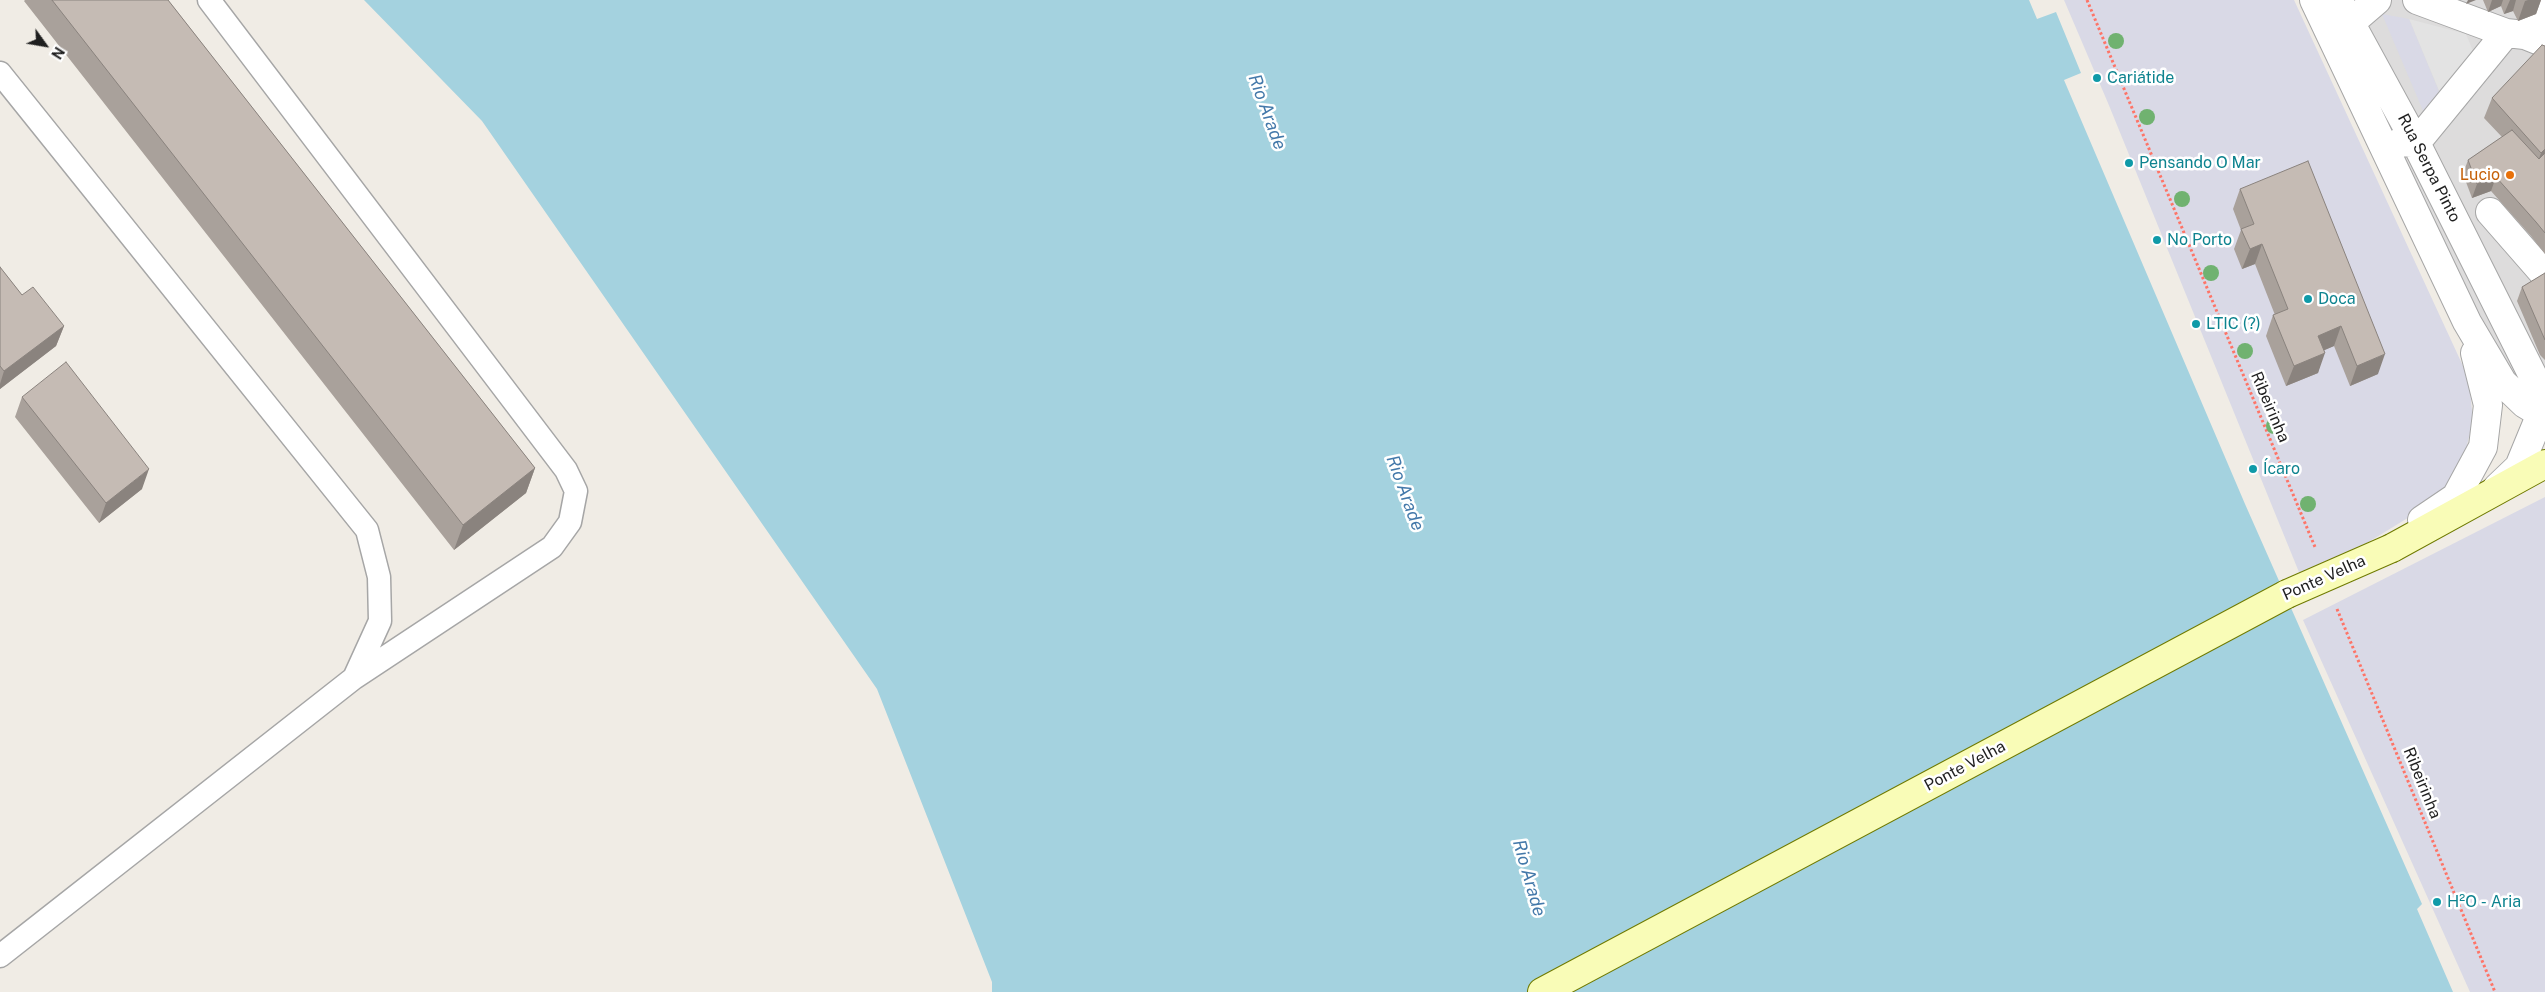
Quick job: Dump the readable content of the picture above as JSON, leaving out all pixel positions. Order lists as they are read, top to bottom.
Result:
{
  "streets": {
    "main road": ["Ponte Velha"],
    "street": ["Rua Serpa Pinto"],
    "path": ["Ribeirinha"]
  },
  "crossings": [
    ["Rua Serpa Pinto", "Ponte Velha"]
  ],
  "water": ["Rio Arade"],
  "places": [
    "Cariátide",
    "Pensando O Mar",
    "Lucio",
    "No Porto",
    "Doca",
    "LTIC (?)",
    "Ícaro",
    "H²O - Aria"
  ],
  "north": "bottom right"
}
